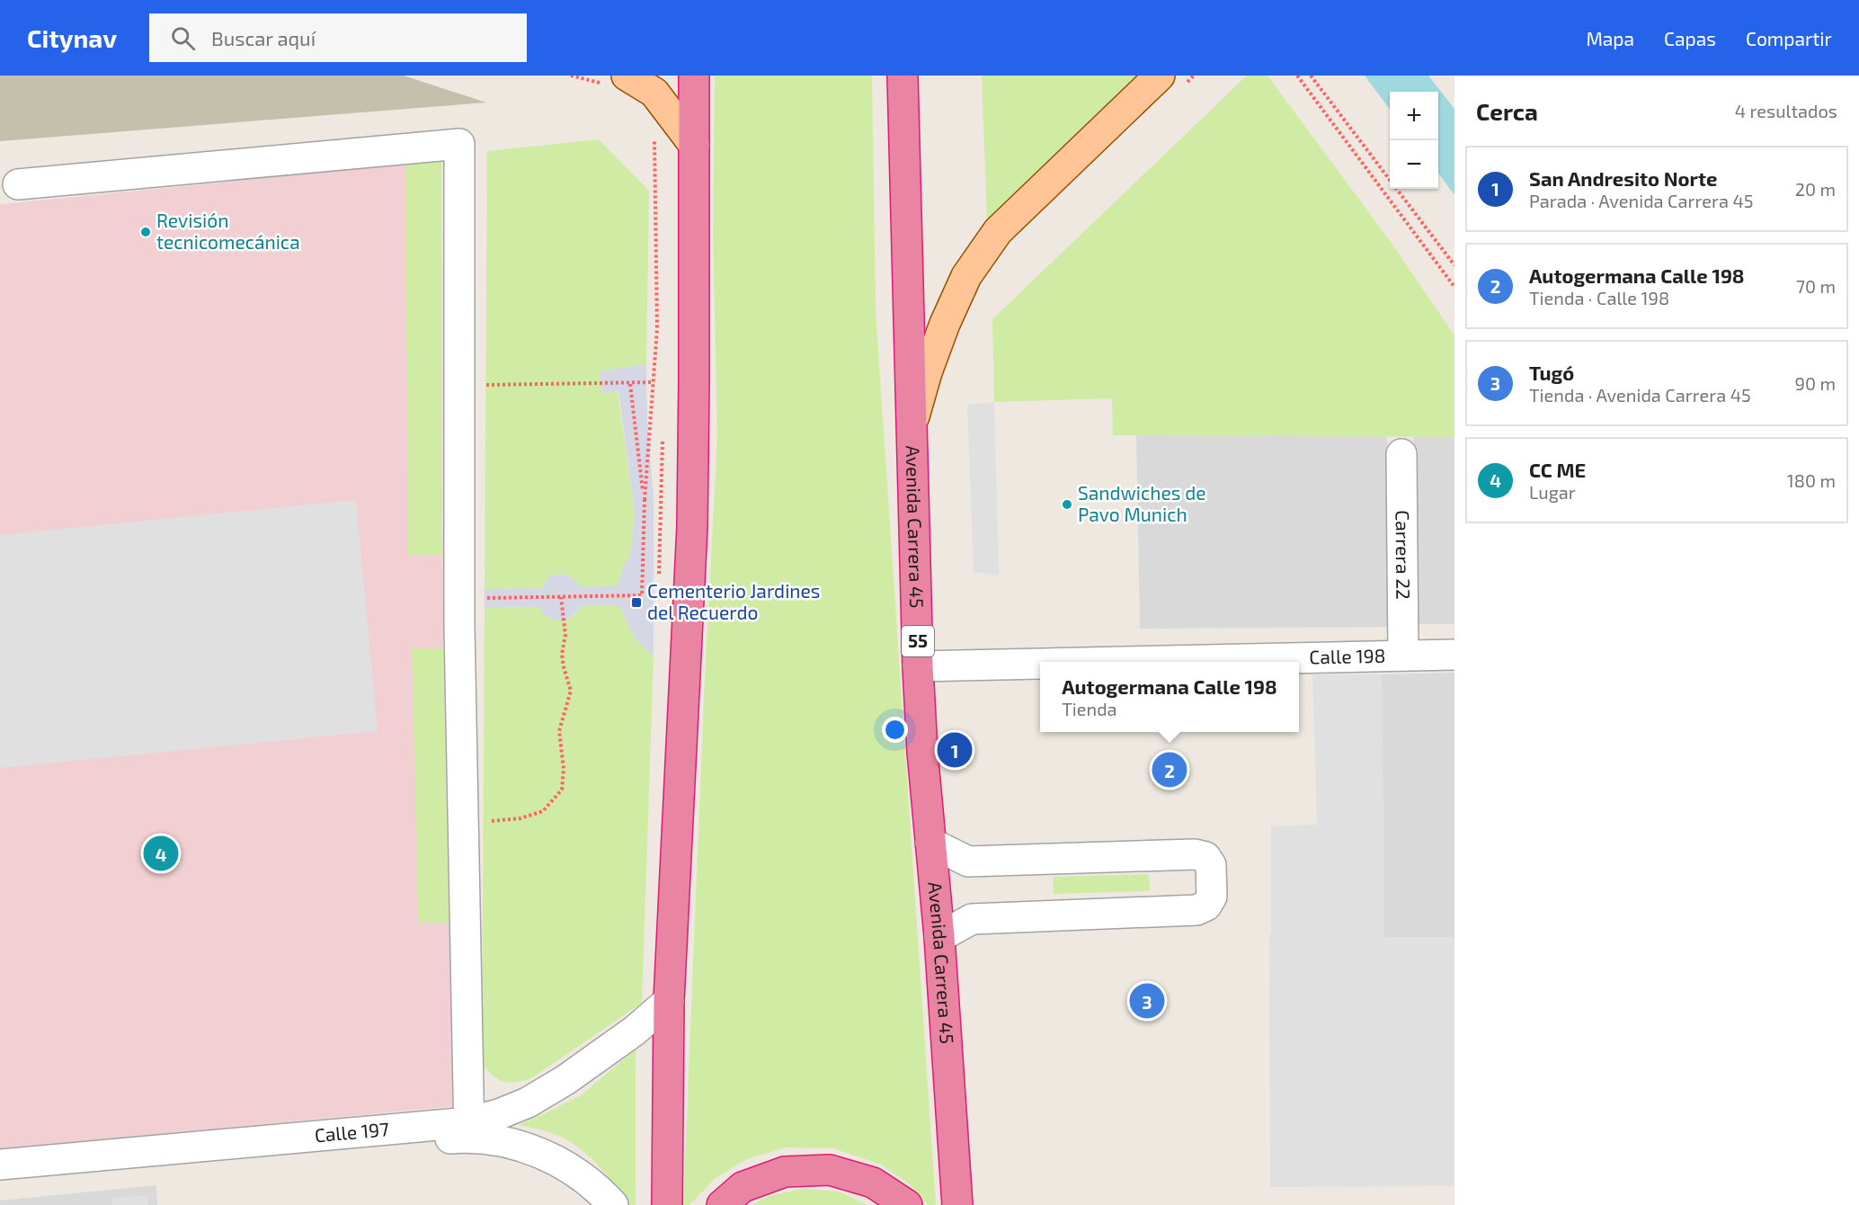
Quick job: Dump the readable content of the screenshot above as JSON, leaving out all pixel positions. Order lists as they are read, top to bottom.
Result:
{
  "streets": {
    "highway": ["Avenida Carrera 45", "55"],
    "street": ["Carrera 22", "Calle 198", "Calle 197"]
  },
  "crossings": [
    ["Avenida Carrera 45", "Calle 198"],
    ["Carrera 22", "Calle 198"]
  ],
  "places": {
    "other": ["Revisión tecnicomecánica", "Sandwiches de Pavo Munich"],
    "transit": ["Cementerio Jardines del Recuerdo"]
  },
  "page": {
    "header": "Citynav",
    "search": "Buscar aquí",
    "nav": ["Mapa", "Capas", "Compartir"],
    "heading": ["Cerca", "4 resultados"],
    "map_buttons": ["+", "−"],
    "list": [
      {
        "mark": "1",
        "name": "San Andresito Norte",
        "note": "Parada · Avenida Carrera 45",
        "value": "20 m"
      },
      {
        "mark": "2",
        "name": "Autogermana Calle 198",
        "note": "Tienda · Calle 198",
        "value": "70 m"
      },
      {
        "mark": "3",
        "name": "Tugó",
        "note": "Tienda · Avenida Carrera 45",
        "value": "90 m"
      },
      {
        "mark": "4",
        "name": "CC ME",
        "note": "Lugar",
        "value": "180 m"
      }
    ],
    "popup": ["Autogermana Calle 198", "Tienda"],
    "pins": [
      "1",
      "2",
      "4",
      "3"
    ]
  }
}
